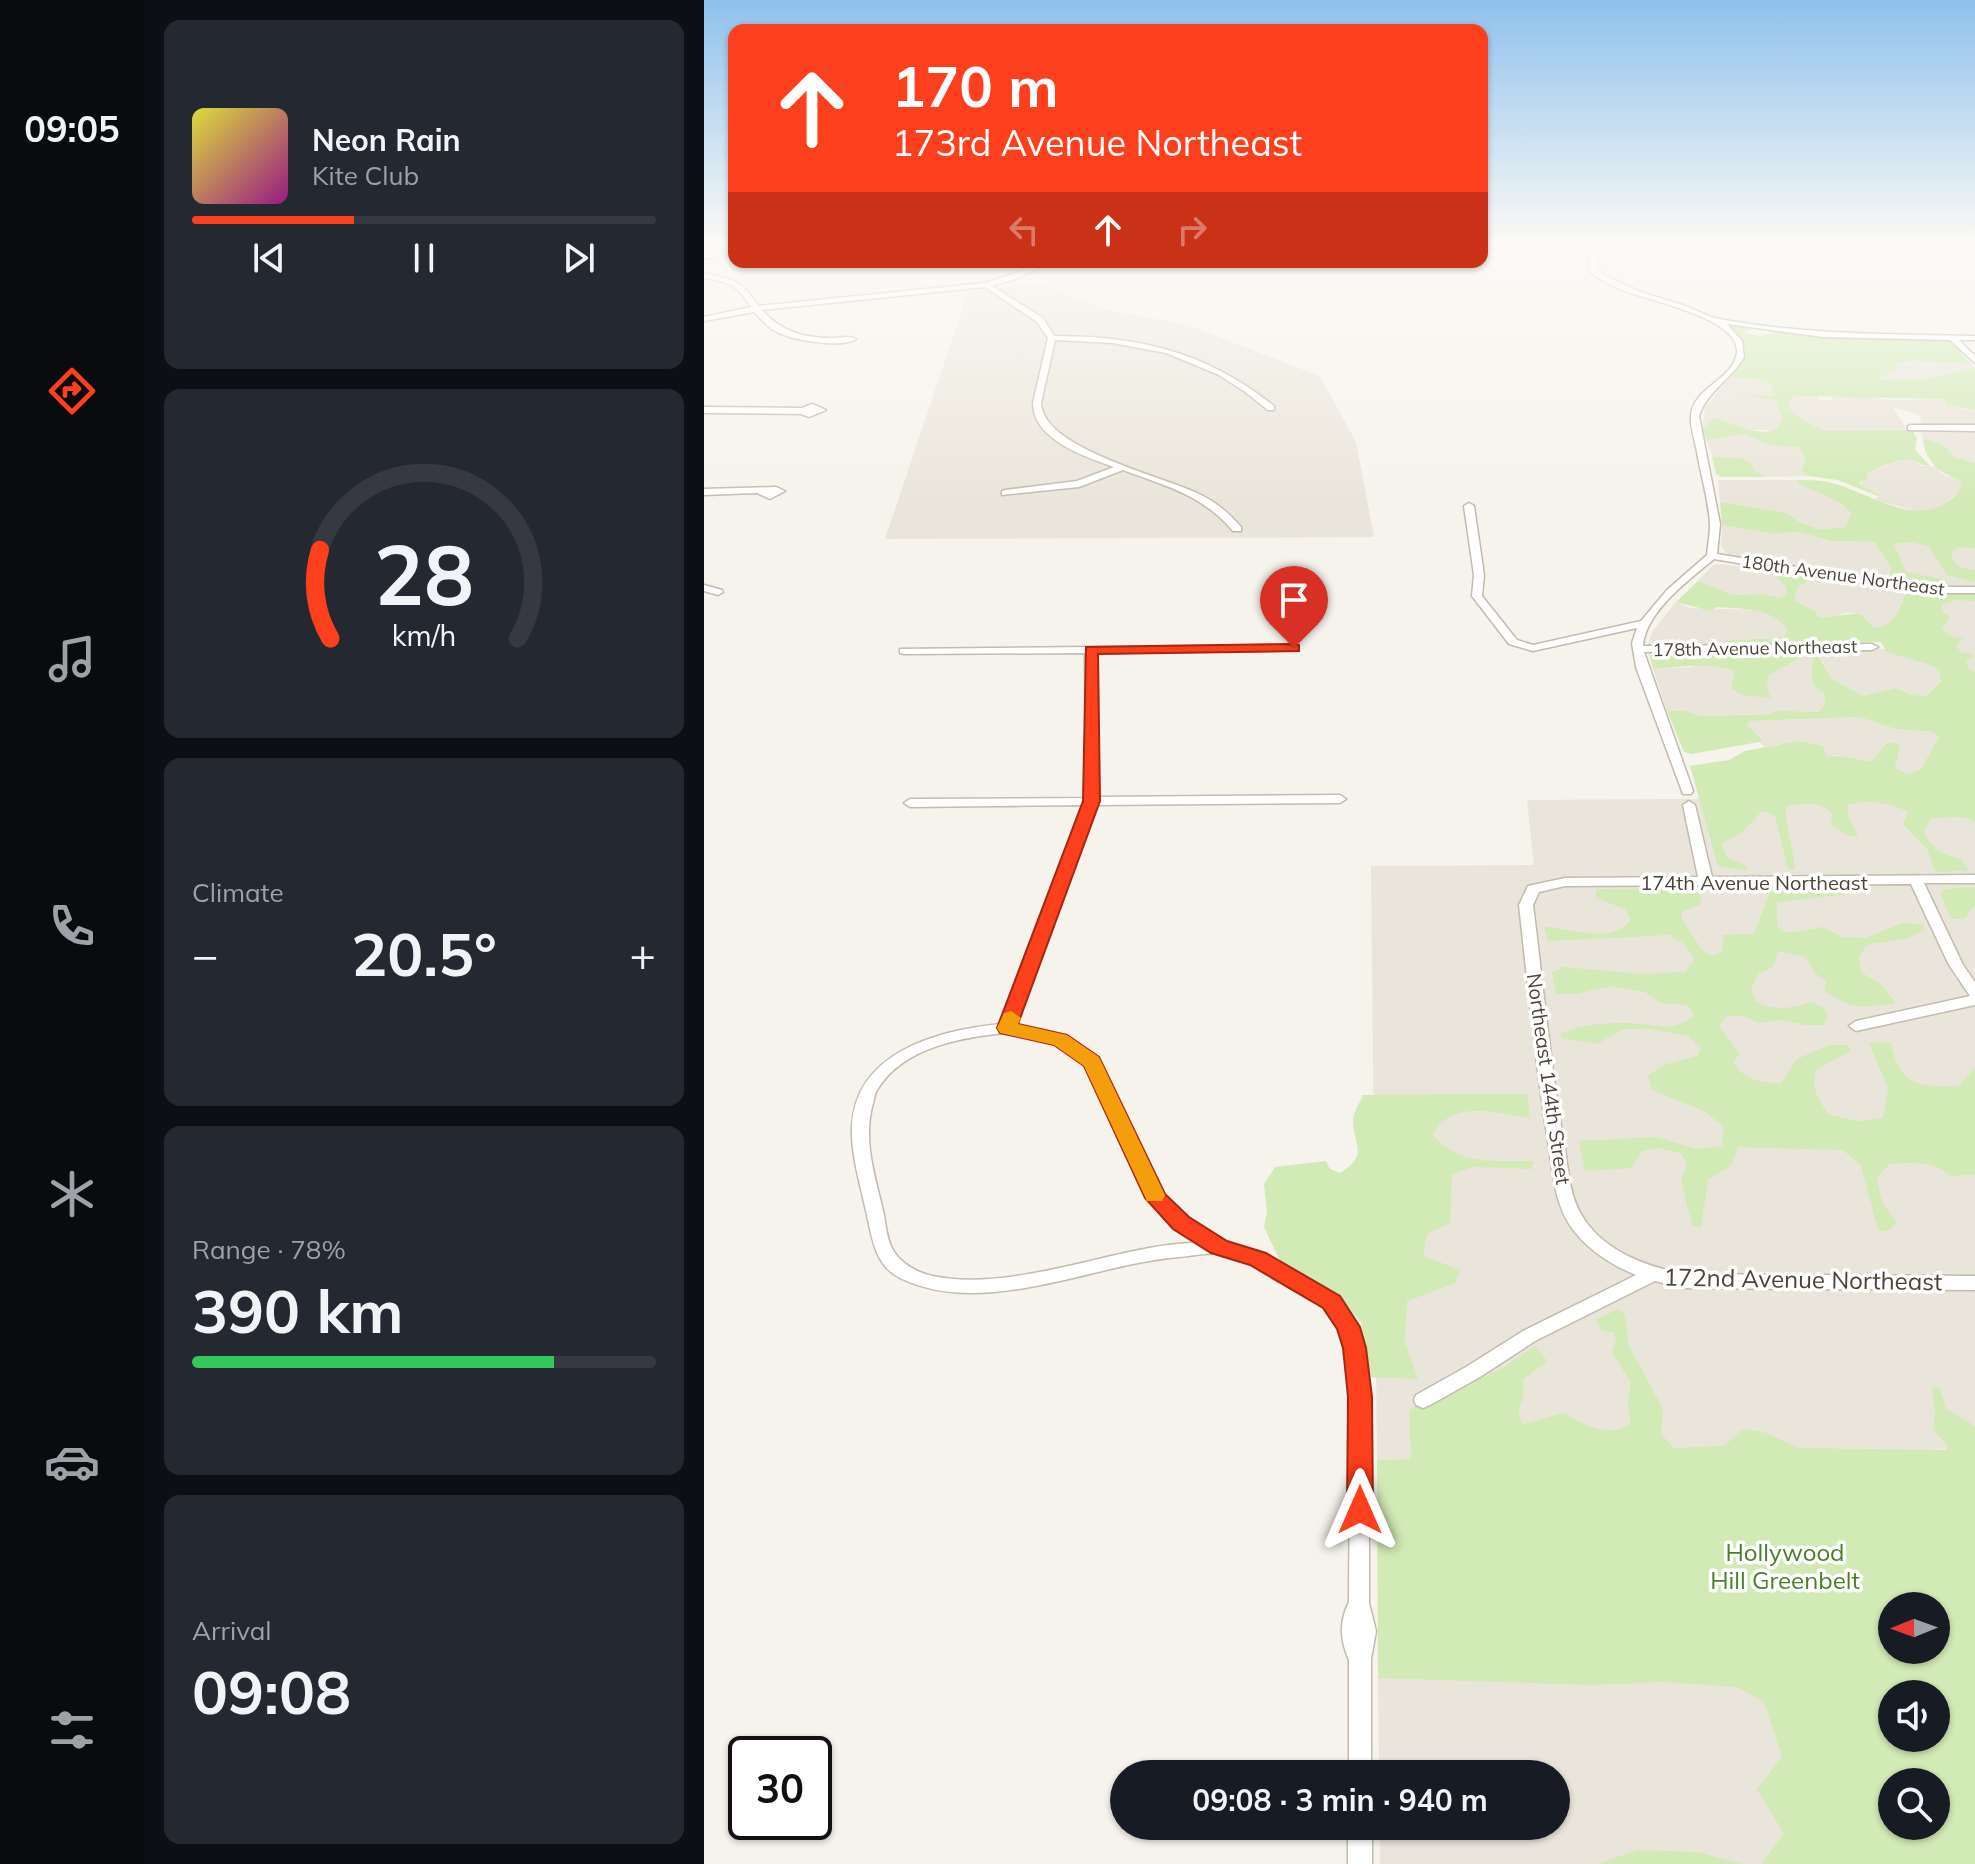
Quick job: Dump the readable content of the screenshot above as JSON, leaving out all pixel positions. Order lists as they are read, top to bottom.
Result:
{
  "streets": {
    "street": [
      "180th Avenue Northeast",
      "178th Avenue Northeast",
      "174th Avenue Northeast",
      "Northeast 144th Street",
      "172nd Avenue Northeast"
    ]
  },
  "crossings": [
    ["174th Avenue Northeast", "Northeast 144th Street"],
    ["Northeast 144th Street", "172nd Avenue Northeast"]
  ],
  "parks": ["Hollywood Hill Greenbelt"],
  "north": "left",
  "page": {
    "tabs": "09:05",
    "turn": ["170 m", "173rd Avenue Northeast"],
    "song": ["Neon Rain", "Kite Club"],
    "tile": [
      "Climate",
      ["Range · 78%", "390 km"],
      ["Arrival", "09:08"]
    ],
    "heat": ["−", "20.5°", "+"],
    "limit": "30",
    "trip": "09:08 · 3 min · 940 m",
    "gauge": ["28", "km/h"]
  }
}
